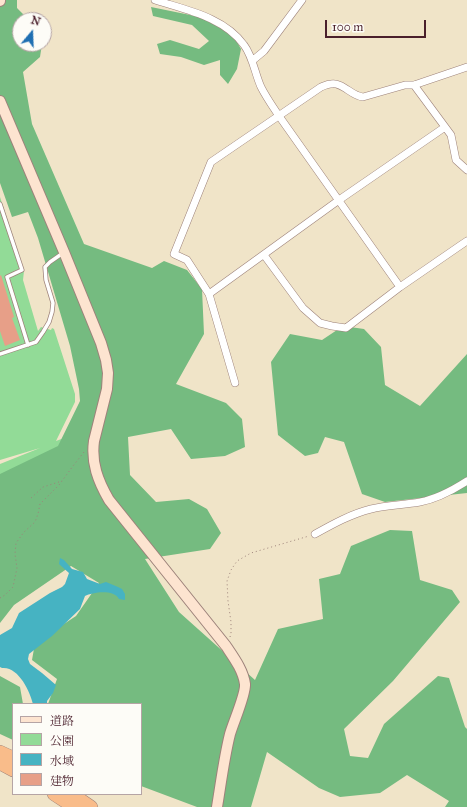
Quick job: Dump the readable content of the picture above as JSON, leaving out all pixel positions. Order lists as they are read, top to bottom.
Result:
{
  "legend": [
    "道路",
    "公園",
    "水域",
    "建物"
  ],
  "scale_bar": "100 m",
  "north": "top"
}
